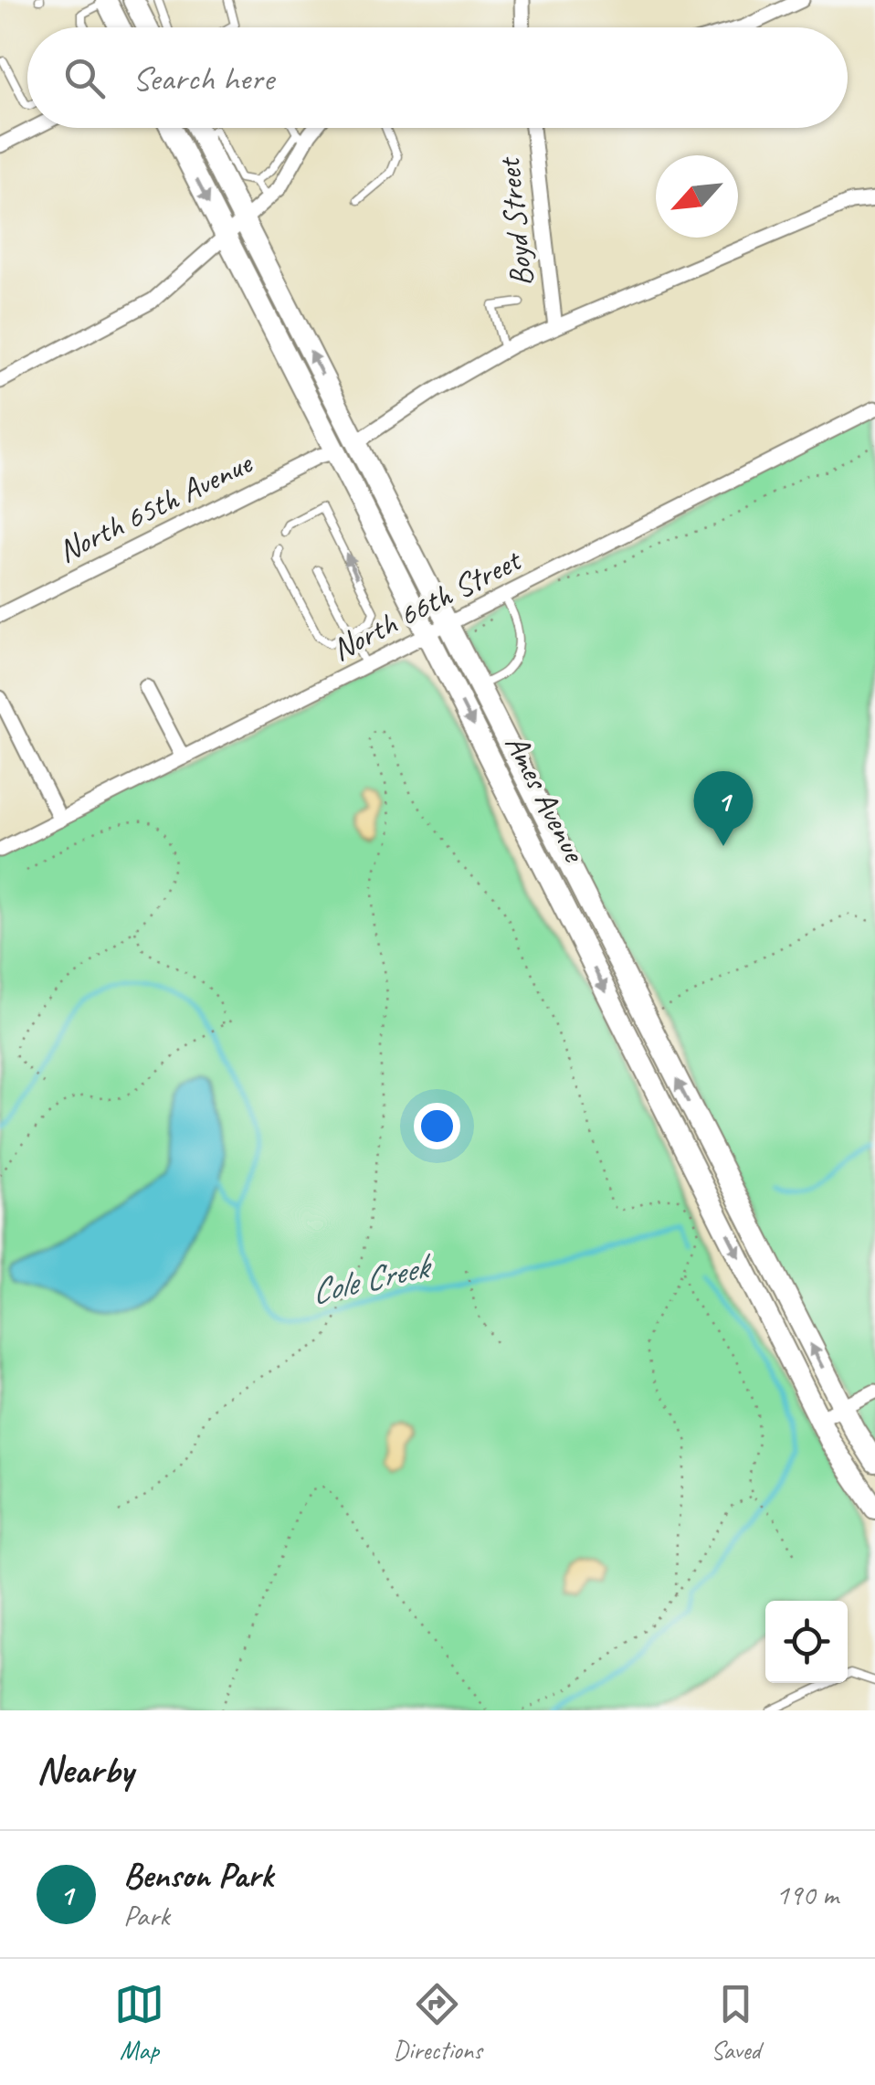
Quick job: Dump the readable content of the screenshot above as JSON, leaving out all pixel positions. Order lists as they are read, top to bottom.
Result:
{
  "streets": {
    "main road": ["Ames Avenue"],
    "street": ["Boyd Street", "North 65th Avenue", "North 66th Street"]
  },
  "crossings": [
    ["North 65th Avenue", "Ames Avenue"],
    ["North 66th Street", "Ames Avenue"]
  ],
  "water": ["Cole Creek"],
  "north": "bottom left",
  "page": {
    "search": "Search here",
    "pins": "1",
    "heading": "Nearby",
    "list": [
      {
        "mark": "1",
        "name": "Benson Park",
        "note": "Park",
        "value": "190 m"
      }
    ],
    "nav": ["Map", "Directions", "Saved"]
  }
}
